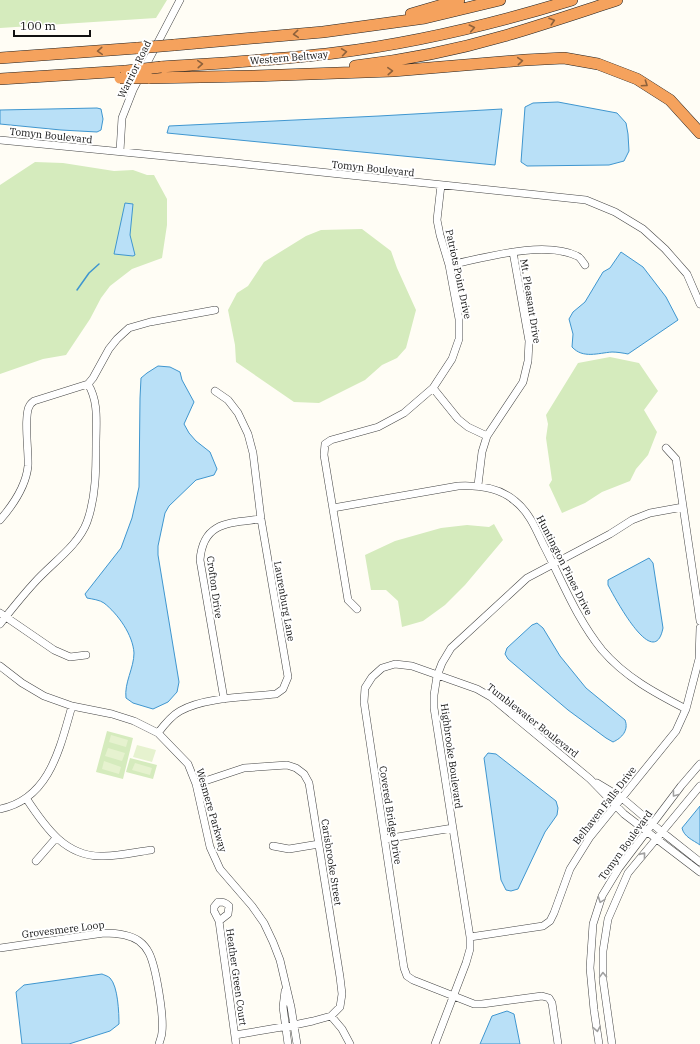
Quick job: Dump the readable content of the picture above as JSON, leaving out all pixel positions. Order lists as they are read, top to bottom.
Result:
{
  "streets": {
    "highway": ["Western Beltway"],
    "street": [
      "Warrior Road",
      "Tomyn Boulevard",
      "Patriots Point Drive",
      "Mt. Pleasant Drive",
      "Huntington Pines Drive",
      "Crofton Drive",
      "Laurenburg Lane",
      "Tumblewater Boulevard",
      "Highbrooke Boulevard",
      "Belhaven Falls Drive",
      "Wesmere Parkway",
      "Covered Bridge Drive",
      "Carisbrooke Street",
      "Grovesmere Loop",
      "Heather Green Court"
    ]
  },
  "crossings": [
    ["Warrior Road", "Tomyn Boulevard"],
    ["Tomyn Boulevard", "Patriots Point Drive"],
    ["Tomyn Boulevard", "Tumblewater Boulevard"],
    ["Patriots Point Drive", "Huntington Pines Drive"],
    ["Mt. Pleasant Drive", "Huntington Pines Drive"],
    ["Huntington Pines Drive", "Highbrooke Boulevard"],
    ["Huntington Pines Drive", "Belhaven Falls Drive"],
    ["Crofton Drive", "Laurenburg Lane"],
    ["Laurenburg Lane", "Wesmere Parkway"],
    ["Tumblewater Boulevard", "Highbrooke Boulevard"],
    ["Tumblewater Boulevard", "Belhaven Falls Drive"],
    ["Tumblewater Boulevard", "Covered Bridge Drive"],
    ["Highbrooke Boulevard", "Belhaven Falls Drive"],
    ["Highbrooke Boulevard", "Covered Bridge Drive"],
    ["Wesmere Parkway", "Carisbrooke Street"]
  ],
  "scale_bar": "100 m"
}
